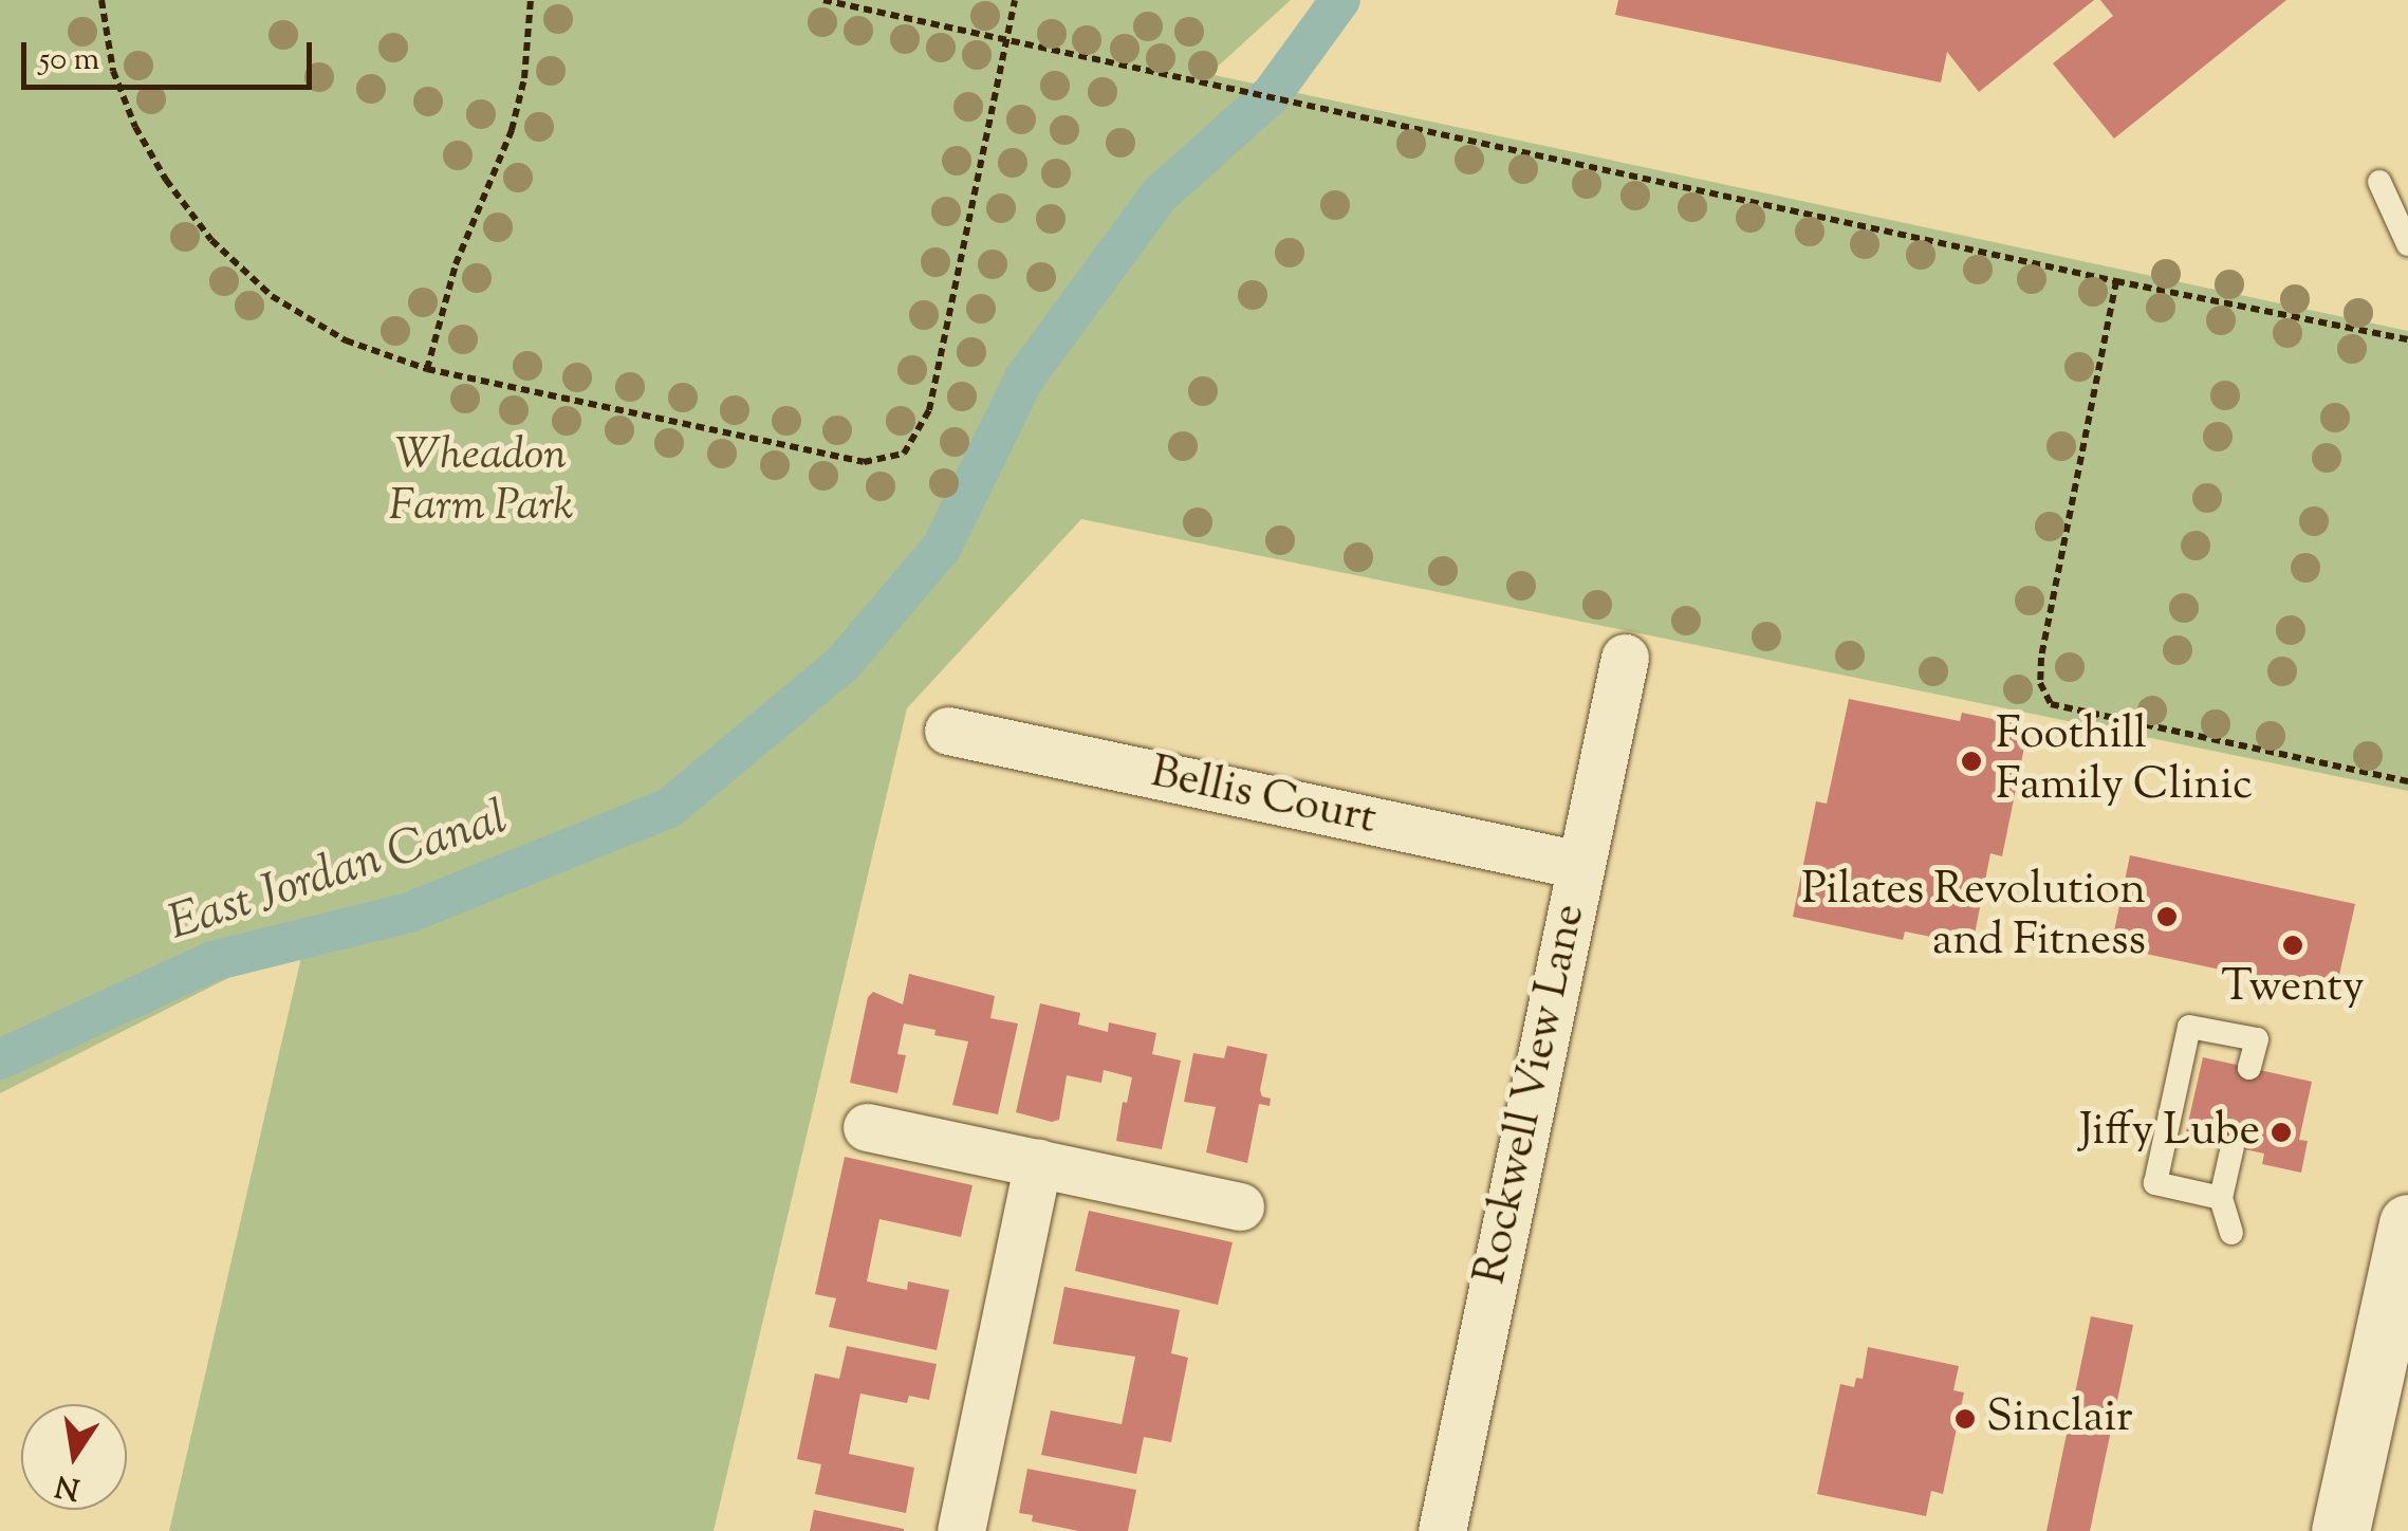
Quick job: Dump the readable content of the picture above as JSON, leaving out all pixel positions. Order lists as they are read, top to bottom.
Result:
{
  "streets": {
    "street": ["Bellis Court", "Rockwell View Lane"]
  },
  "crossings": [
    ["Bellis Court", "Rockwell View Lane"]
  ],
  "water": ["East Jordan Canal"],
  "parks": ["Wheadon Farm Park"],
  "places": [
    "Foothill Family Clinic",
    "Pilates Revolution and Fitness",
    "Twenty",
    "Jiffy Lube",
    "Sinclair"
  ],
  "scale_bar": "50 m",
  "north": "bottom"
}
